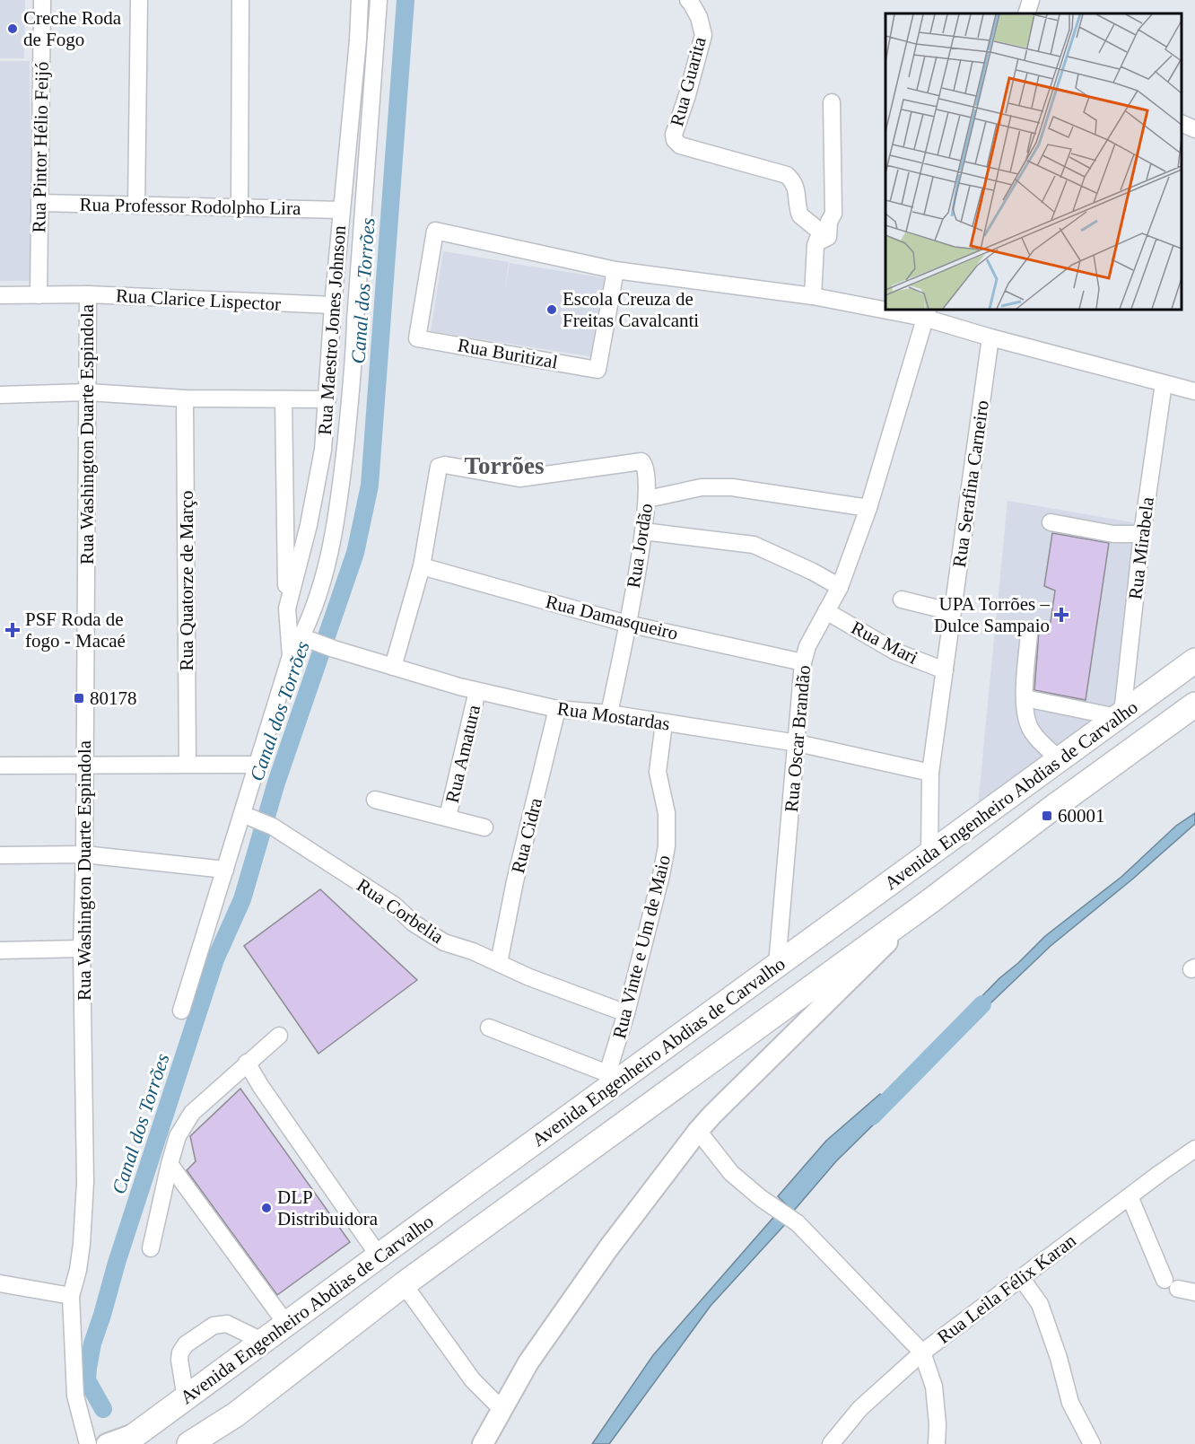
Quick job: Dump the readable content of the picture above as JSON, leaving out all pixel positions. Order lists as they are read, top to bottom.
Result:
{
  "streets": {
    "highway": ["Avenida Engenheiro Abdias de Carvalho"],
    "street": [
      "Rua Guarita",
      "Rua Pintor Hélio Feijó",
      "Rua Professor Rodolpho Lira",
      "Rua Clarice Lispector",
      "Rua Maestro Jones Johnson",
      "Rua Buritizal",
      "Rua Washington Duarte Espindola",
      "Rua Serafina Carneiro",
      "Rua Jordão",
      "Rua Mirabela",
      "Rua Quatorze de Março",
      "Rua Damasqueiro",
      "Rua Mari",
      "Rua Mostardas",
      "Rua Oscar Brandão",
      "Rua Amatura",
      "Rua Cidra",
      "Rua Corbelia",
      "Rua Vinte e Um de Maio",
      "Rua Leila Félix Karan"
    ]
  },
  "crossings": [
    ["Rua Pintor Hélio Feijó", "Rua Professor Rodolpho Lira"],
    ["Rua Pintor Hélio Feijó", "Rua Clarice Lispector"],
    ["Rua Professor Rodolpho Lira", "Rua Maestro Jones Johnson"],
    ["Rua Clarice Lispector", "Rua Maestro Jones Johnson"],
    ["Rua Clarice Lispector", "Rua Washington Duarte Espindola"],
    ["Rua Maestro Jones Johnson", "Rua Mostardas"],
    ["Rua Maestro Jones Johnson", "Rua Corbelia"],
    ["Rua Serafina Carneiro", "Rua Mari"],
    ["Rua Serafina Carneiro", "Rua Mostardas"],
    ["Rua Serafina Carneiro", "Avenida Engenheiro Abdias de Carvalho"],
    ["Rua Jordão", "Rua Damasqueiro"],
    ["Rua Jordão", "Rua Mostardas"],
    ["Rua Mirabela", "Avenida Engenheiro Abdias de Carvalho"],
    ["Rua Damasqueiro", "Rua Oscar Brandão"],
    ["Rua Mari", "Rua Oscar Brandão"],
    ["Rua Mostardas", "Rua Oscar Brandão"],
    ["Rua Mostardas", "Rua Amatura"],
    ["Rua Mostardas", "Rua Cidra"],
    ["Rua Mostardas", "Rua Vinte e Um de Maio"],
    ["Rua Oscar Brandão", "Avenida Engenheiro Abdias de Carvalho"],
    ["Avenida Engenheiro Abdias de Carvalho", "Rua Vinte e Um de Maio"],
    ["Rua Cidra", "Rua Corbelia"],
    ["Rua Corbelia", "Rua Vinte e Um de Maio"]
  ],
  "districts": ["Torrões"],
  "water": ["Canal dos Torrões"],
  "places": {
    "other": ["Creche Roda de Fogo", "Escola Creuza de Freitas Cavalcanti", "DLP Distribuidora"],
    "health": ["UPA Torrões – Dulce Sampaio", "PSF Roda de fogo - Macaé"],
    "transit": ["80178", "60001"]
  }
}
